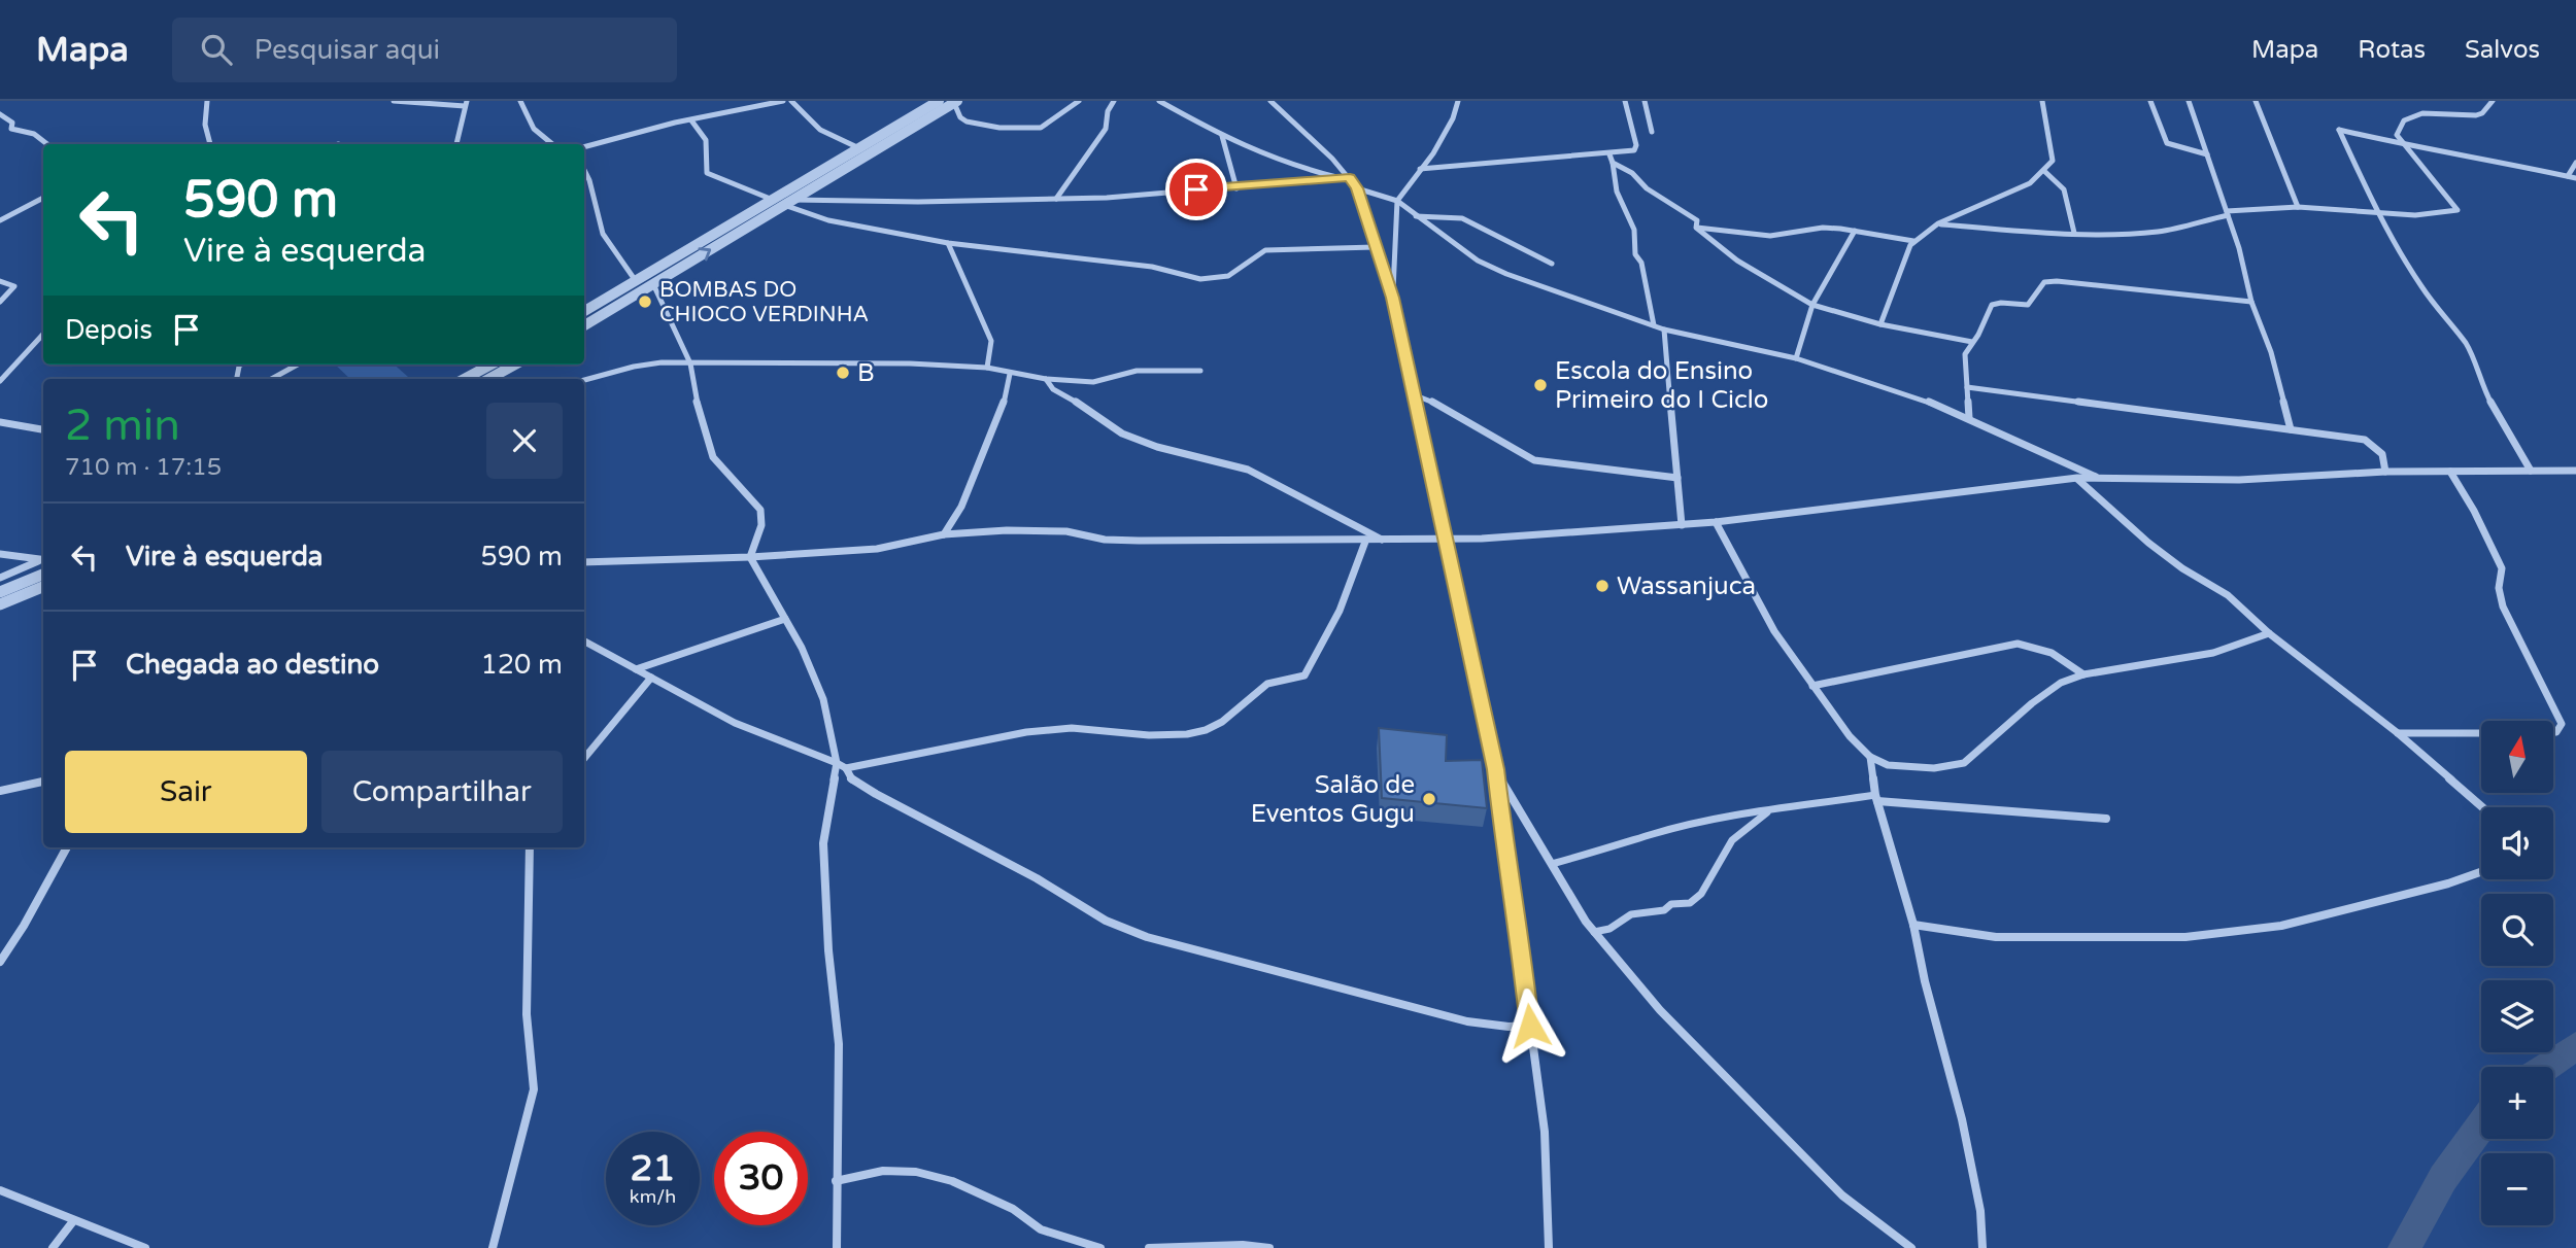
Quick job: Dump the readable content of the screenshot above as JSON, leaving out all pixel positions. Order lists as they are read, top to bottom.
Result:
{
  "places": [
    "BOMBAS DO CHIOCO VERDINHA",
    "B",
    "Escola do Ensino Primeiro do I Ciclo",
    "Wassanjuca",
    "Salão de Eventos Gugu"
  ],
  "north": "top",
  "page": {
    "header": "Mapa",
    "search": "Pesquisar aqui",
    "nav": ["Mapa", "Rotas", "Salvos"],
    "turn": ["590 m", "Vire à esquerda"],
    "then": "Depois",
    "heading": ["2 min", "710 m · 17:15"],
    "list": [
      {
        "name": "Vire à esquerda",
        "value": "590 m"
      },
      {
        "name": "Chegada ao destino",
        "value": "120 m"
      }
    ],
    "map_buttons": ["+", "−"],
    "buttons": ["Sair", "Compartilhar"],
    "speed": "21 km/h",
    "limit": "30"
  }
}
